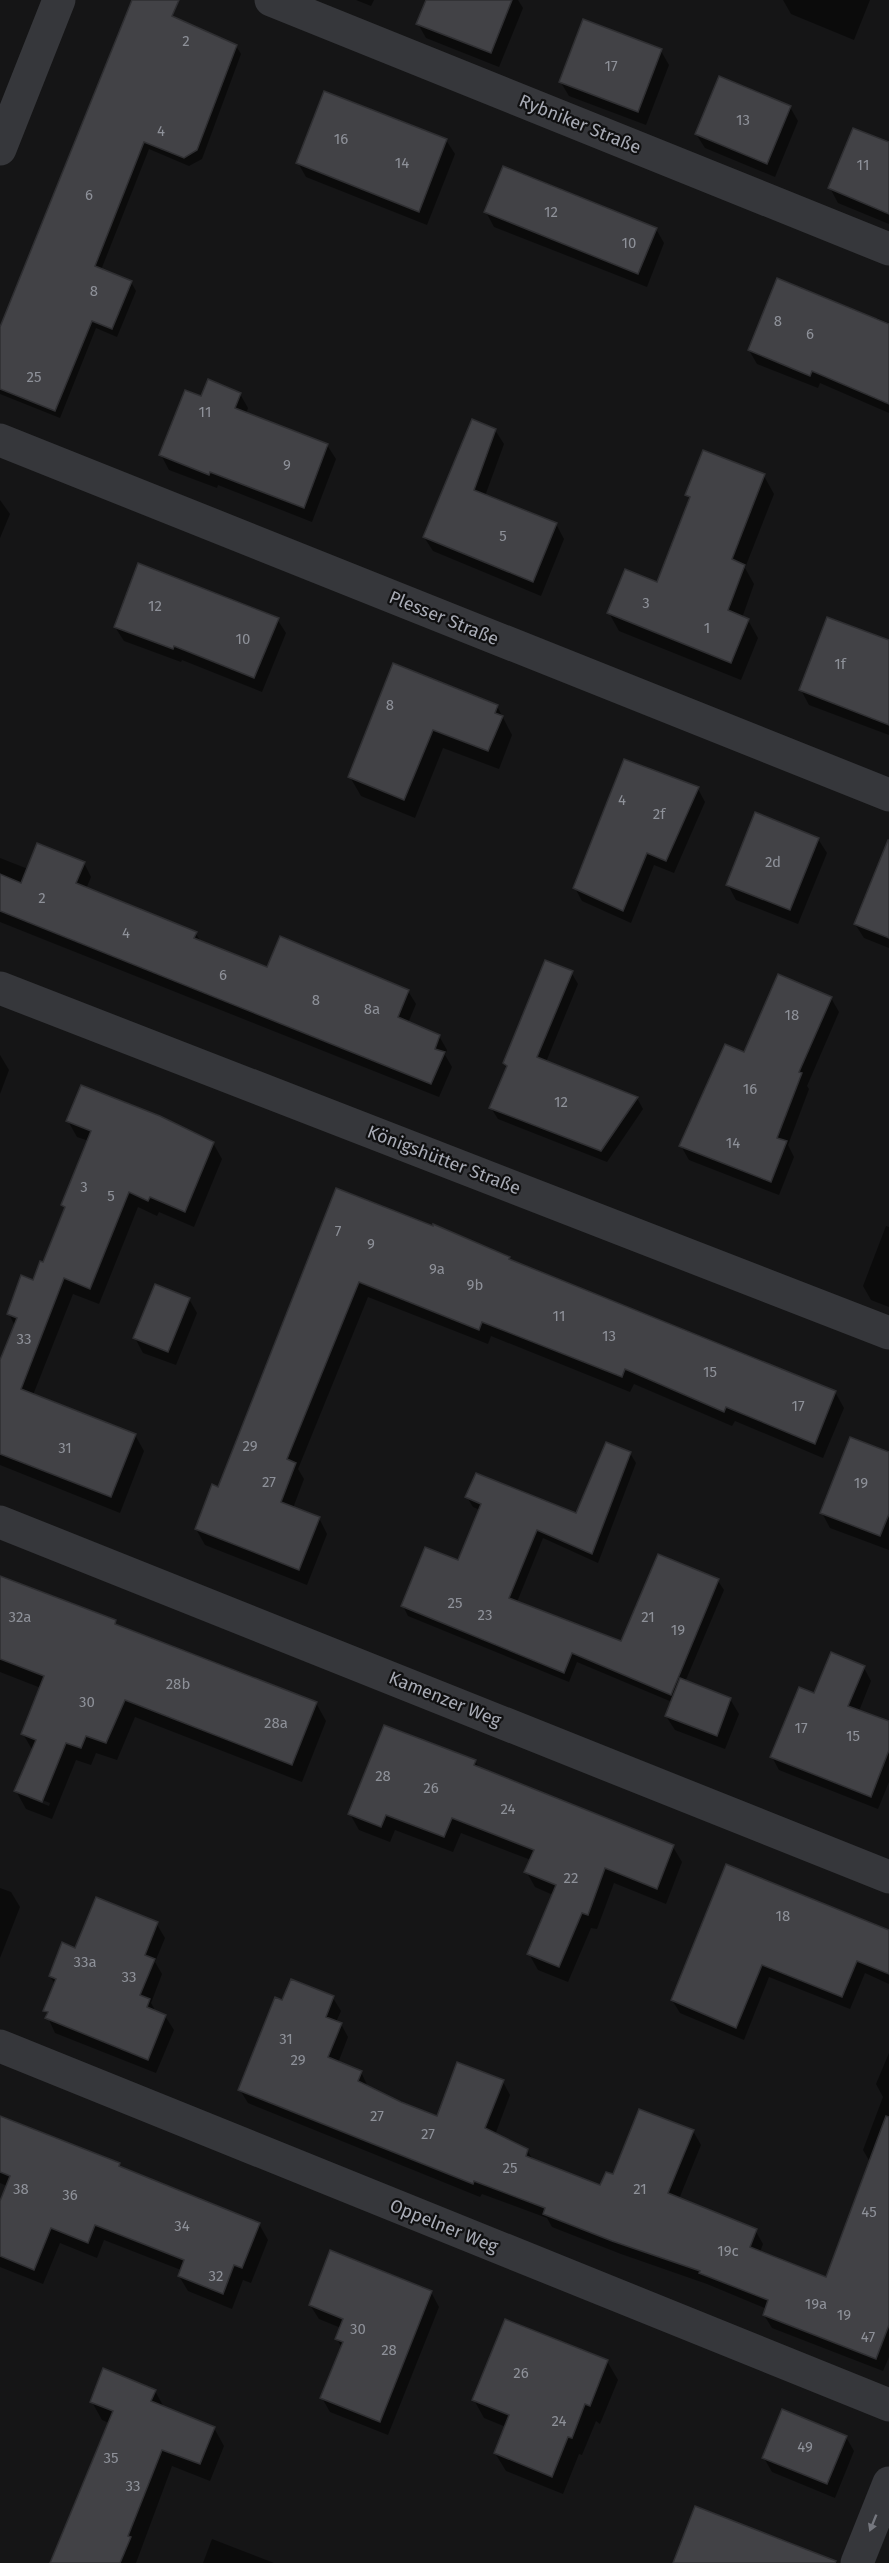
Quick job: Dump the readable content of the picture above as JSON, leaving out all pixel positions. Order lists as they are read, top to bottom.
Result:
{
  "streets": {
    "street": [
      "Rybniker Straße",
      "Plesser Straße",
      "Königshütter Straße",
      "Kamenzer Weg",
      "Oppelner Weg"
    ]
  },
  "house_numbers": [
    "2",
    "17",
    "13",
    "4",
    "16",
    "14",
    "11",
    "6",
    "12",
    "10",
    "8",
    "8",
    "6",
    "25",
    "11",
    "9",
    "5",
    "3",
    "12",
    "1",
    "10",
    "1f",
    "8",
    "4",
    "2f",
    "2d",
    "2",
    "4",
    "6",
    "8",
    "8a",
    "18",
    "16",
    "12",
    "14",
    "3",
    "5",
    "7",
    "9",
    "9a",
    "9b",
    "11",
    "13",
    "33",
    "15",
    "17",
    "29",
    "31",
    "27",
    "19",
    "25",
    "23",
    "32a",
    "21",
    "19",
    "28b",
    "30",
    "28a",
    "17",
    "15",
    "28",
    "26",
    "24",
    "22",
    "18",
    "33a",
    "33",
    "31",
    "29",
    "27",
    "27",
    "25",
    "38",
    "21",
    "36",
    "45",
    "34",
    "19c",
    "32",
    "19a",
    "19",
    "30",
    "47",
    "28",
    "26",
    "24",
    "49",
    "35",
    "33"
  ]
}
